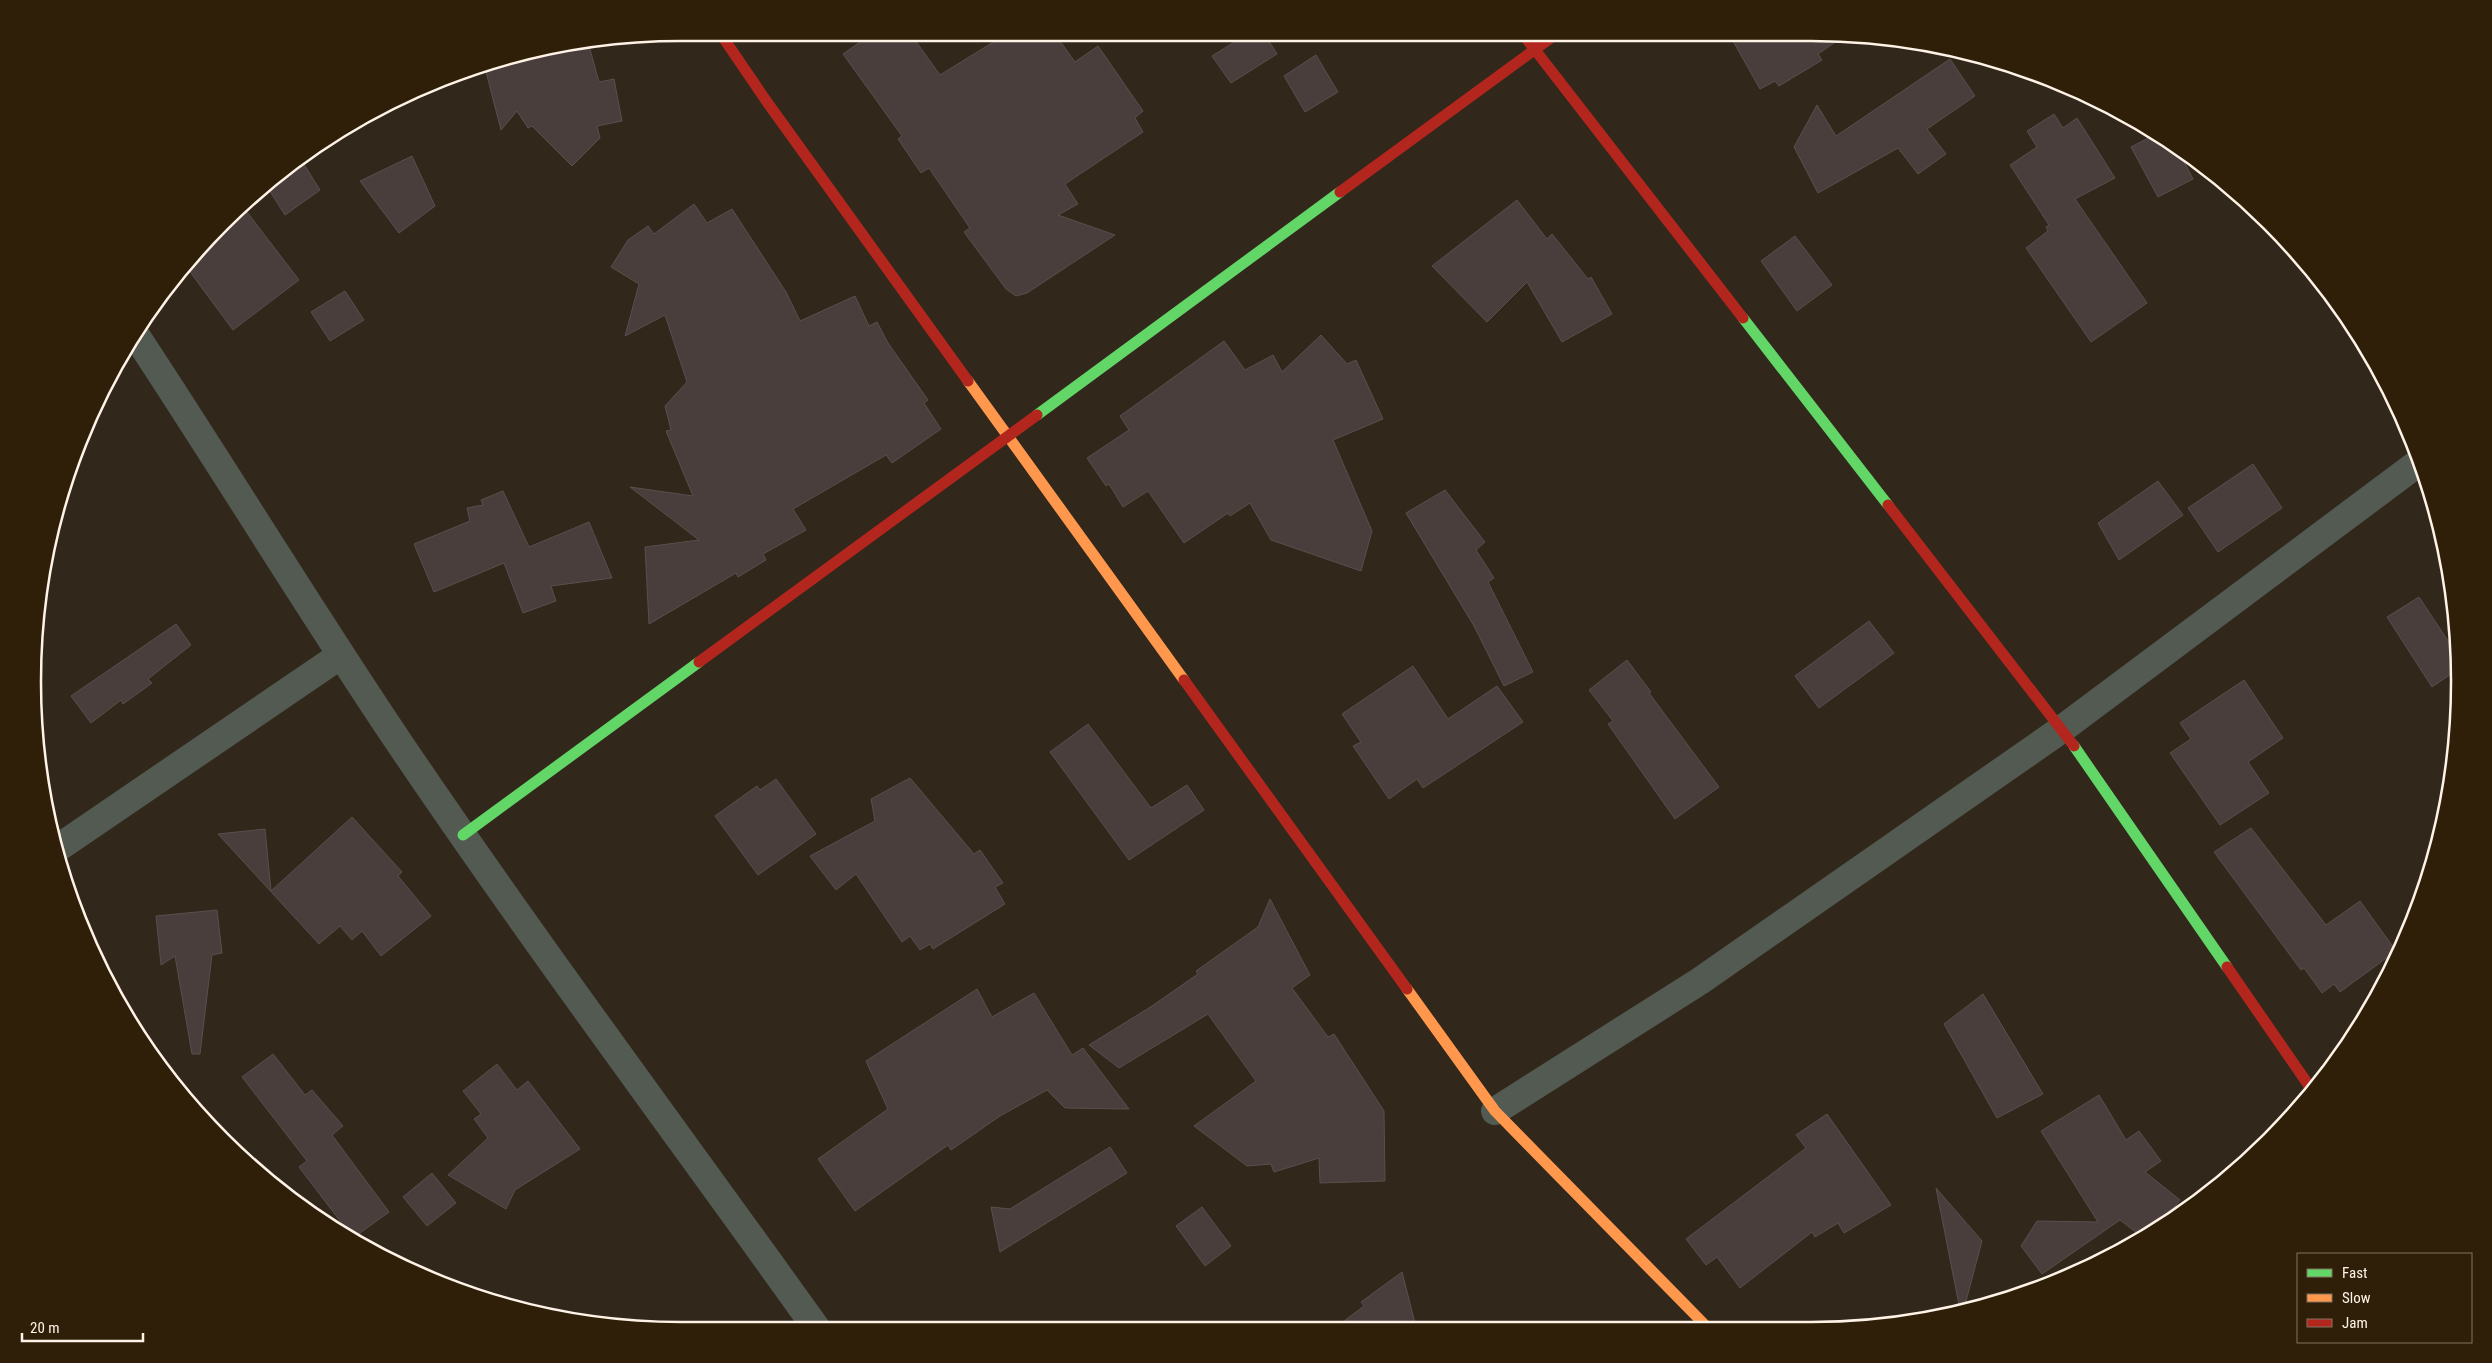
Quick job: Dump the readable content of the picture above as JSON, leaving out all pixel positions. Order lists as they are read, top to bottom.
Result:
{
  "legend": ["Fast", "Slow", "Jam"],
  "scale_bar": "20 m"
}
